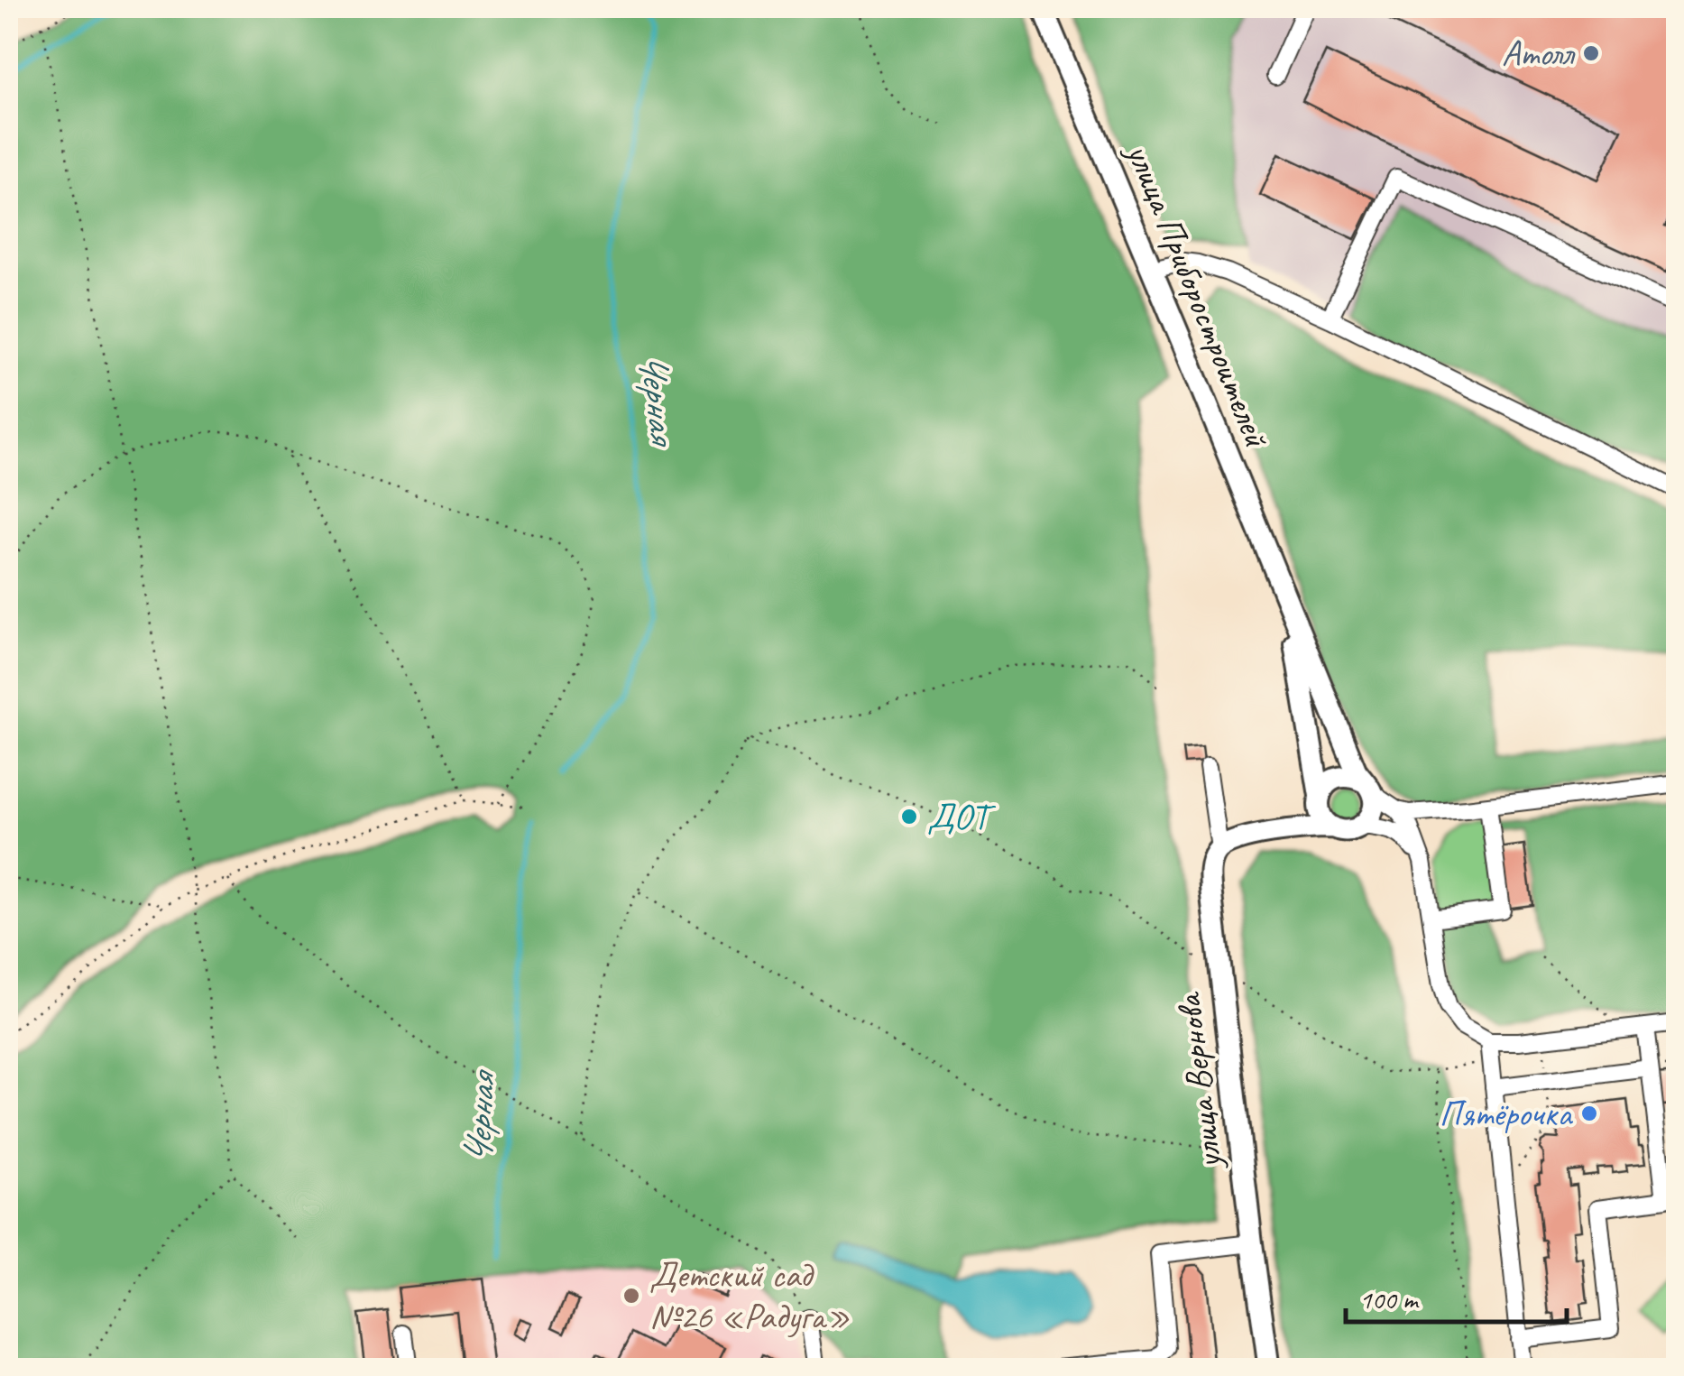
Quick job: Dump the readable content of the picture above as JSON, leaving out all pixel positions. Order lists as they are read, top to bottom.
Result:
{
  "streets": {
    "main road": ["улица Приборостроителей", "улица Вернова"]
  },
  "water": ["Черная"],
  "places": [
    "Атолл",
    "ДОТ",
    "Пятёрочка",
    "Детский сад №26 «Радуга»"
  ],
  "scale_bar": "100 m"
}
